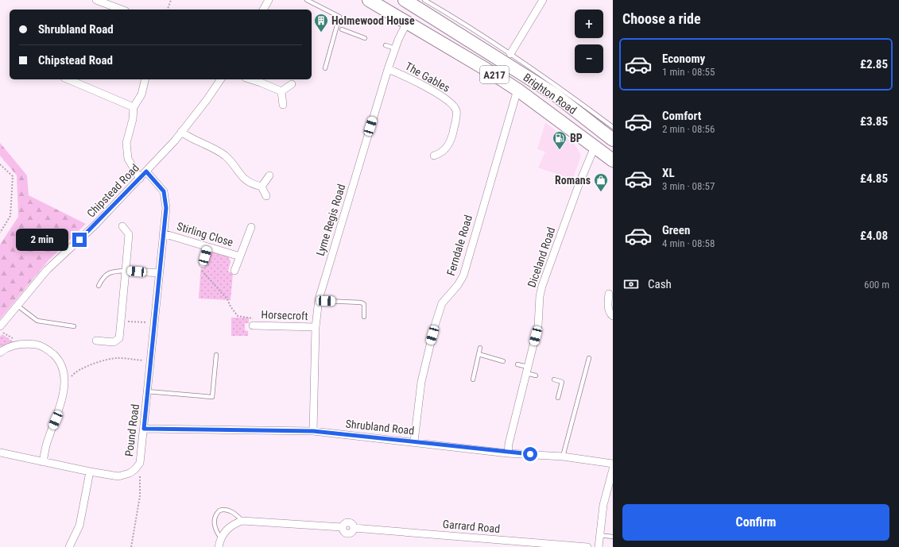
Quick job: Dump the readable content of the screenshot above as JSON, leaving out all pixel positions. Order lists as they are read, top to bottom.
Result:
{
  "streets": {
    "highway": ["A217", "Brighton Road"],
    "street": [
      "The Gables",
      "Chipstead Road",
      "Lyme Regis Road",
      "Stirling Close",
      "Ferndale Road",
      "Diceland Road",
      "Horsecroft",
      "Shrubland Road",
      "Pound Road",
      "Garrard Road"
    ]
  },
  "crossings": [
    ["The Gables", "Lyme Regis Road"],
    ["Brighton Road", "Lyme Regis Road"],
    ["Brighton Road", "Ferndale Road"],
    ["Brighton Road", "Diceland Road"],
    ["Chipstead Road", "Pound Road"],
    ["Lyme Regis Road", "Horsecroft"],
    ["Lyme Regis Road", "Shrubland Road"],
    ["Stirling Close", "Pound Road"],
    ["Ferndale Road", "Shrubland Road"],
    ["Diceland Road", "Shrubland Road"],
    ["Shrubland Road", "Pound Road"]
  ],
  "places": {
    "building": ["Holmewood House"],
    "fuel station": ["BP"],
    "shop": ["Romans"]
  },
  "page": {
    "heading": "Choose a ride",
    "map_buttons": ["+", "−"],
    "banner": ["Shrubland Road", "Chipstead Road"],
    "list": [
      {
        "name": "Economy",
        "note": "1 min · 08:55",
        "value": "£2.85"
      },
      {
        "name": "Comfort",
        "note": "2 min · 08:56",
        "value": "£3.85"
      },
      {
        "name": "XL",
        "note": "3 min · 08:57",
        "value": "£4.85"
      },
      {
        "name": "Green",
        "note": "4 min · 08:58",
        "value": "£4.08"
      }
    ],
    "bubble": "2 min",
    "pay": ["Cash", "600 m"],
    "buttons": "Confirm"
  }
}
